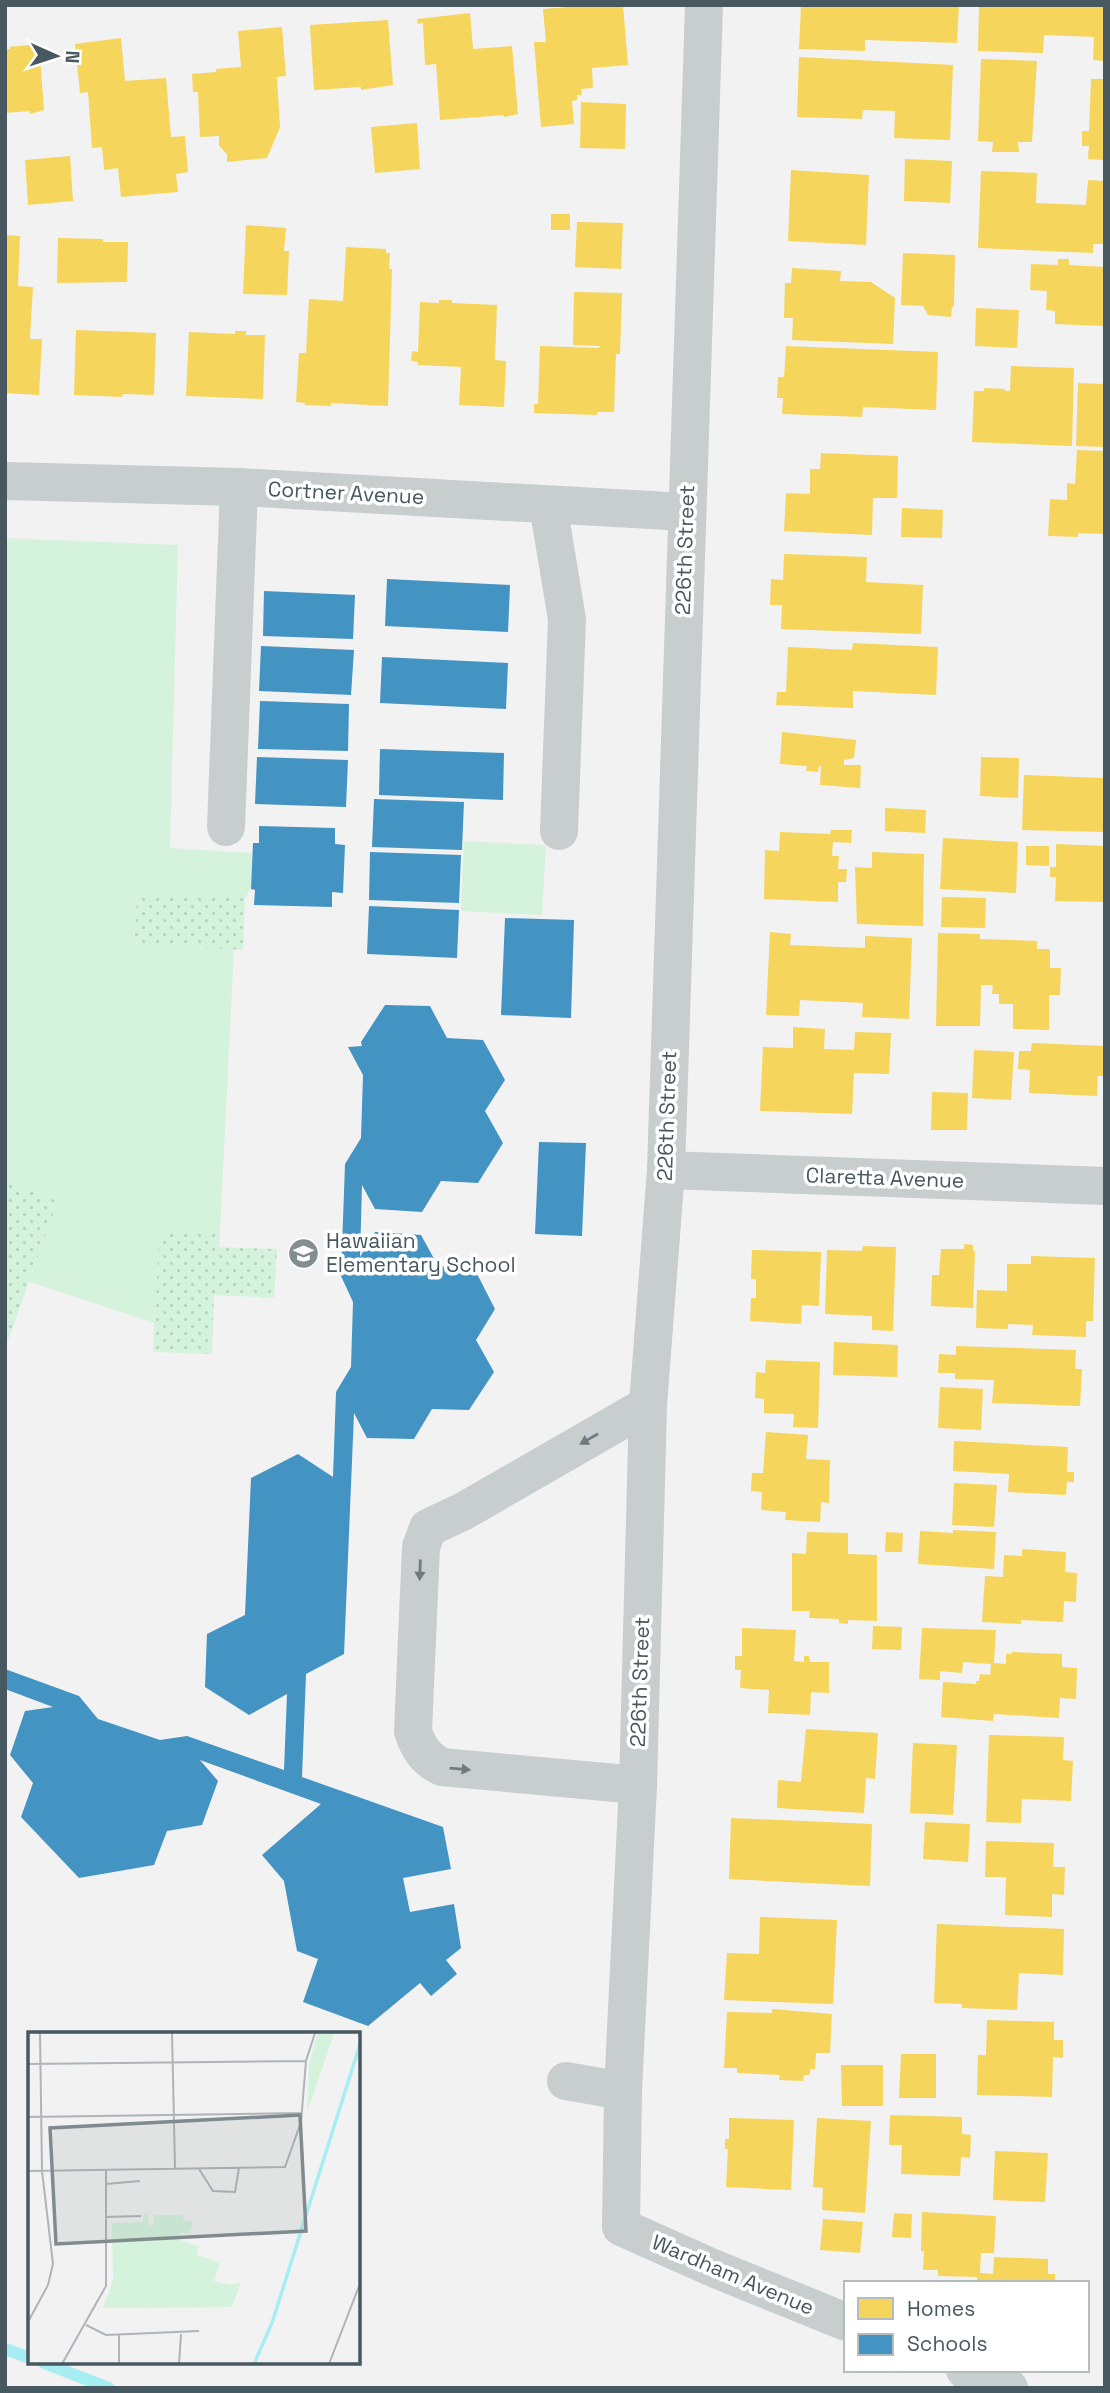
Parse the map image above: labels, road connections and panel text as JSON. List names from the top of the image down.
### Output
{
  "streets": {
    "street": [
      "Cortner Avenue",
      "226th Street",
      "Claretta Avenue",
      "Wardham Avenue"
    ]
  },
  "crossings": [
    ["Cortner Avenue", "226th Street"],
    ["226th Street", "Claretta Avenue"],
    ["226th Street", "Wardham Avenue"]
  ],
  "places": {
    "school or university": ["Hawaiian Elementary School"]
  },
  "legend": ["Homes", "Schools"],
  "north": "right"
}
